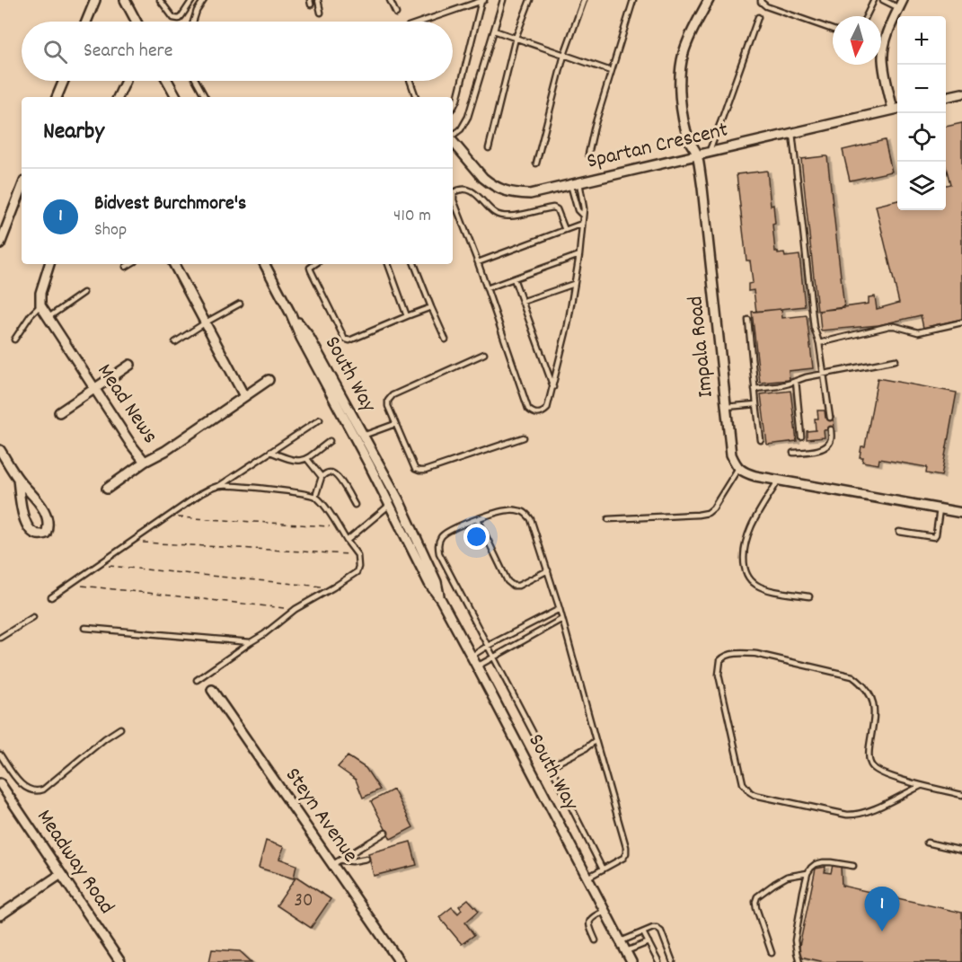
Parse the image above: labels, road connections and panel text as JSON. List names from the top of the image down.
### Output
{
  "streets": {
    "street": [
      "Spartan Crescent",
      "Impala Road",
      "South Way",
      "Mead News",
      "Steyn Avenue",
      "Meadway Road"
    ]
  },
  "crossings": [
    ["Spartan Crescent", "Impala Road"]
  ],
  "house_numbers": ["30"],
  "north": "bottom",
  "page": {
    "map_buttons": ["+", "−"],
    "search": "Search here",
    "heading": "Nearby",
    "list": [
      {
        "mark": "1",
        "name": "Bidvest Burchmore's",
        "note": "Shop",
        "value": "410 m"
      }
    ],
    "pins": "1"
  }
}
